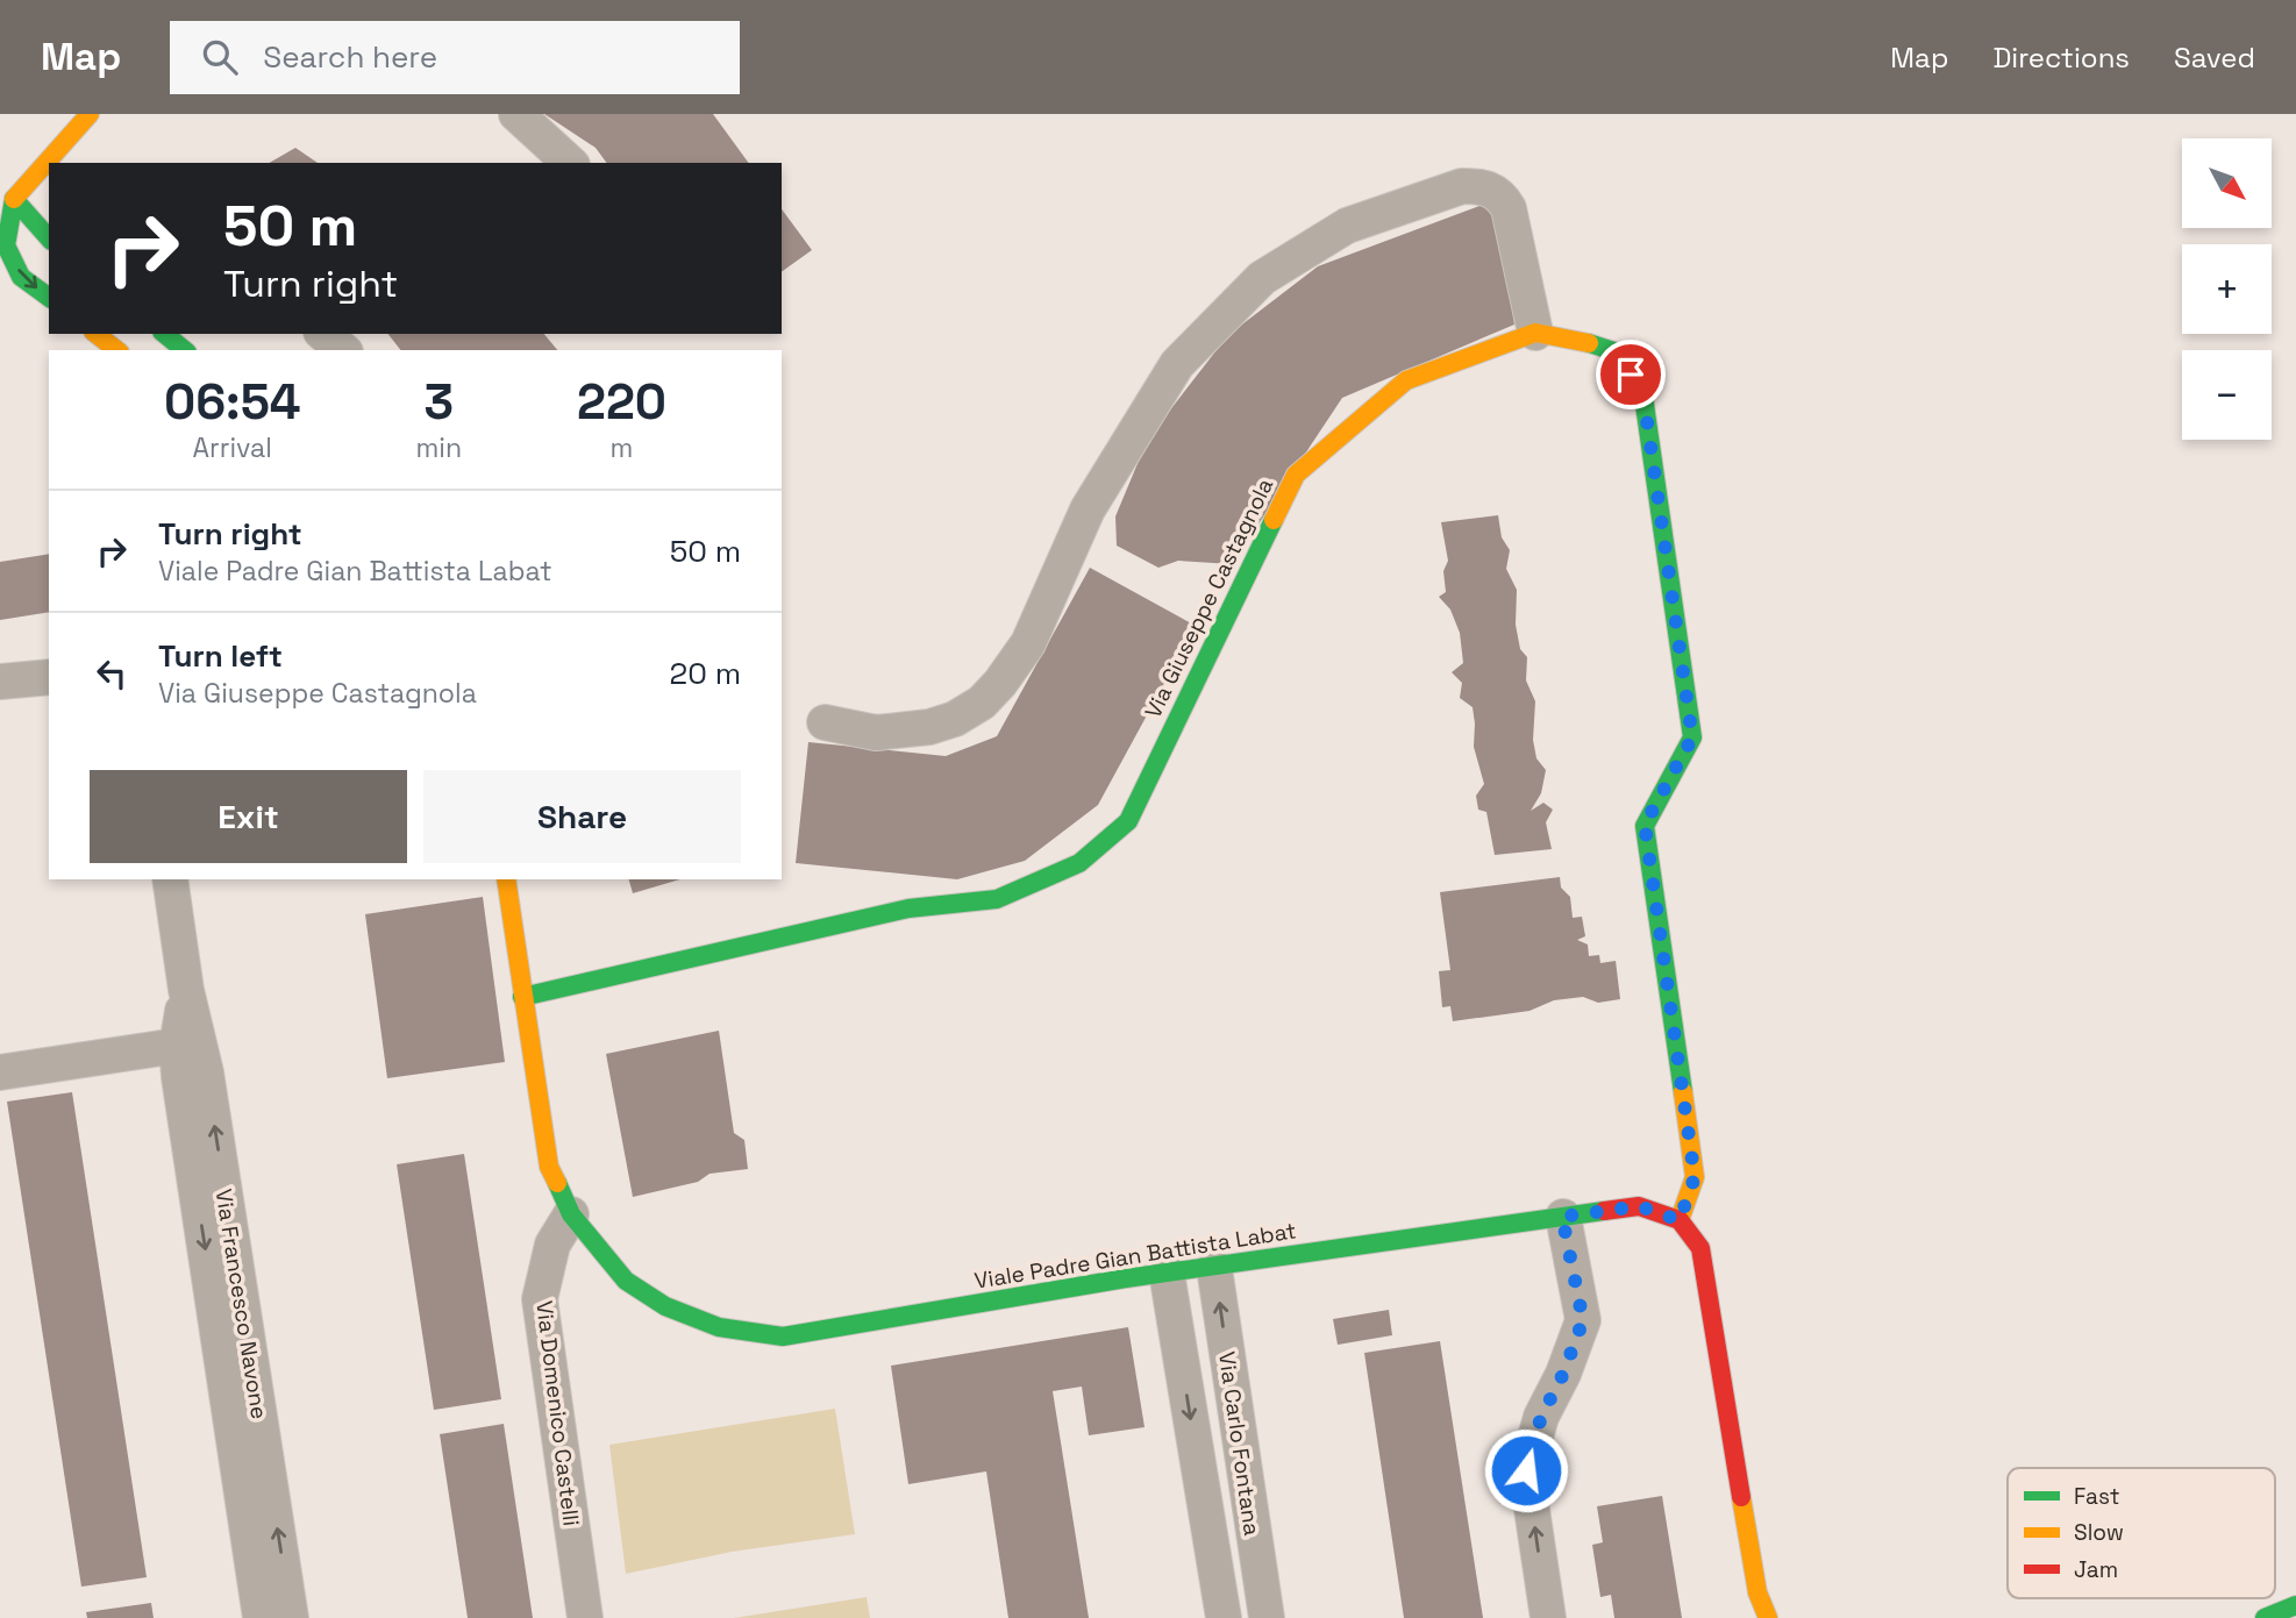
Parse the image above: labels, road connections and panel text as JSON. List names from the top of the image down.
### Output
{
  "streets": {
    "street": [
      "Via Giuseppe Castagnola",
      "Viale Padre Gian Battista Labat",
      "Via Francesco Navone",
      "Via Domenico Castelli",
      "Via Carlo Fontana"
    ]
  },
  "crossings": [
    ["Via Giuseppe Castagnola", "Viale Padre Gian Battista Labat"],
    ["Viale Padre Gian Battista Labat", "Via Domenico Castelli"],
    ["Viale Padre Gian Battista Labat", "Via Carlo Fontana"]
  ],
  "legend": ["Fast", "Slow", "Jam"],
  "north": "bottom right",
  "page": {
    "header": "Map",
    "search": "Search here",
    "nav": ["Map", "Directions", "Saved"],
    "map_buttons": ["+", "−"],
    "turn": ["50 m", "Turn right"],
    "eta": [
      "06:54",
      "Arrival",
      "3",
      "min",
      "220",
      "m"
    ],
    "list": [
      {
        "name": "Turn right",
        "note": "Viale Padre Gian Battista Labat",
        "value": "50 m"
      },
      {
        "name": "Turn left",
        "note": "Via Giuseppe Castagnola",
        "value": "20 m"
      }
    ],
    "buttons": ["Exit", "Share"]
  }
}
